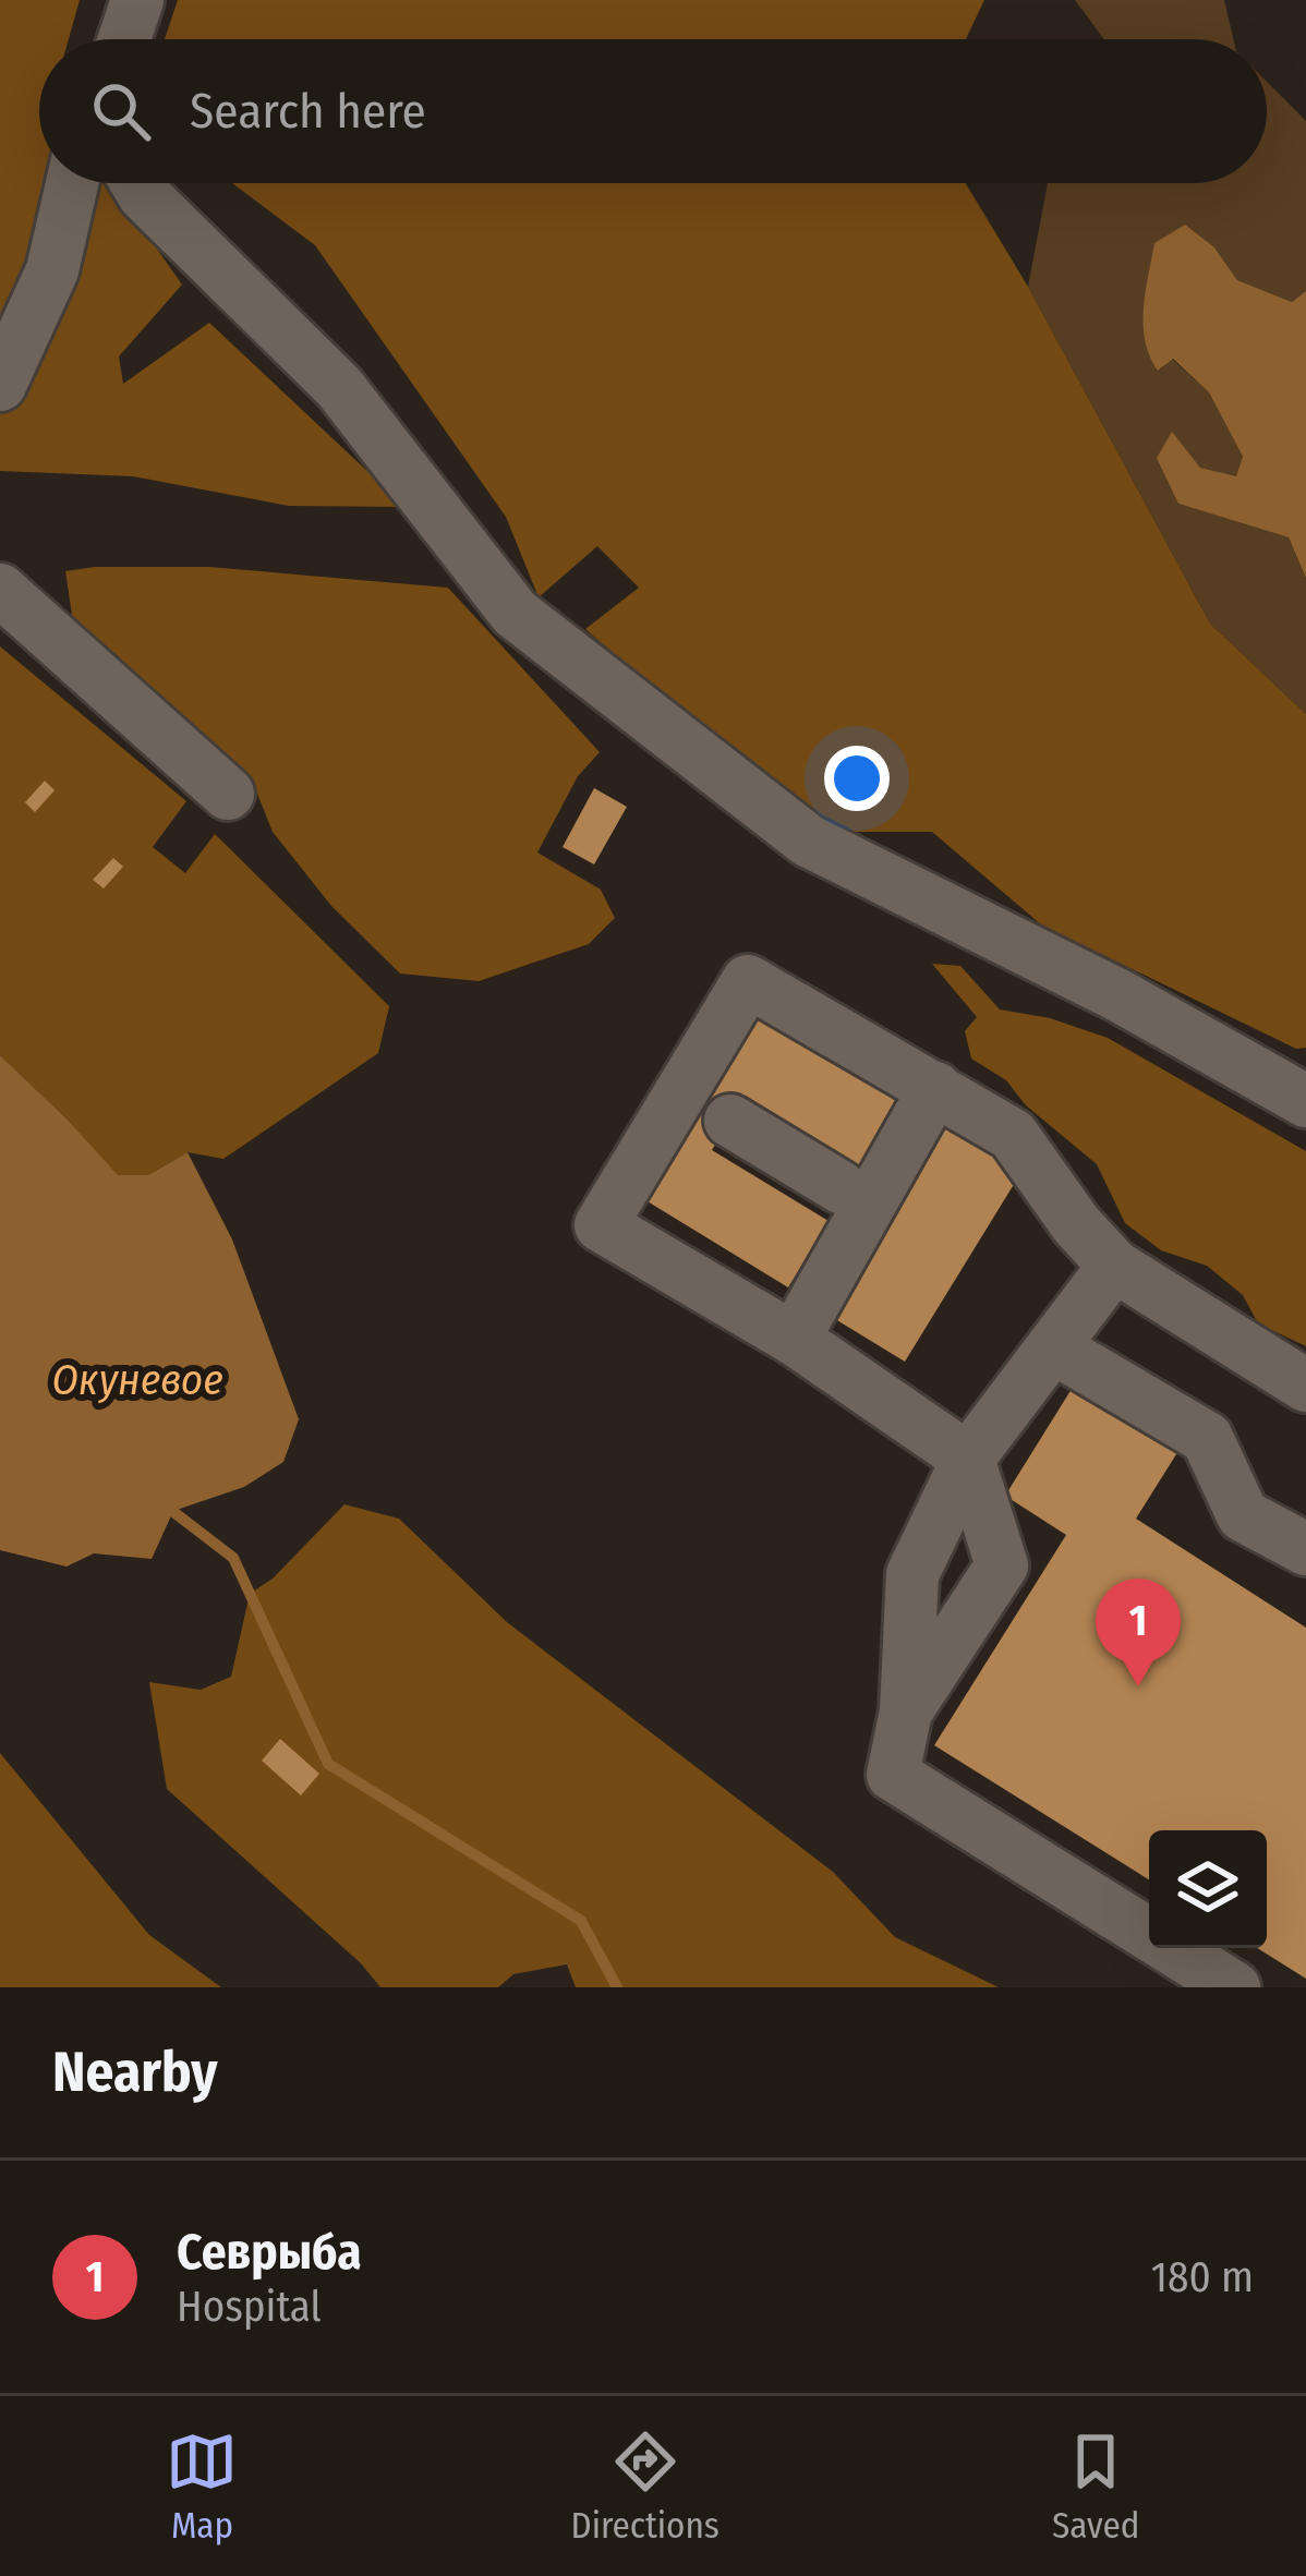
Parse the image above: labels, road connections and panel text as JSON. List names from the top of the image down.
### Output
{
  "water": ["Окуневое"],
  "page": {
    "search": "Search here",
    "pins": "1",
    "heading": "Nearby",
    "list": [
      {
        "mark": "1",
        "name": "Севрыба",
        "note": "Hospital",
        "value": "180 m"
      }
    ],
    "nav": ["Map", "Directions", "Saved"]
  }
}
